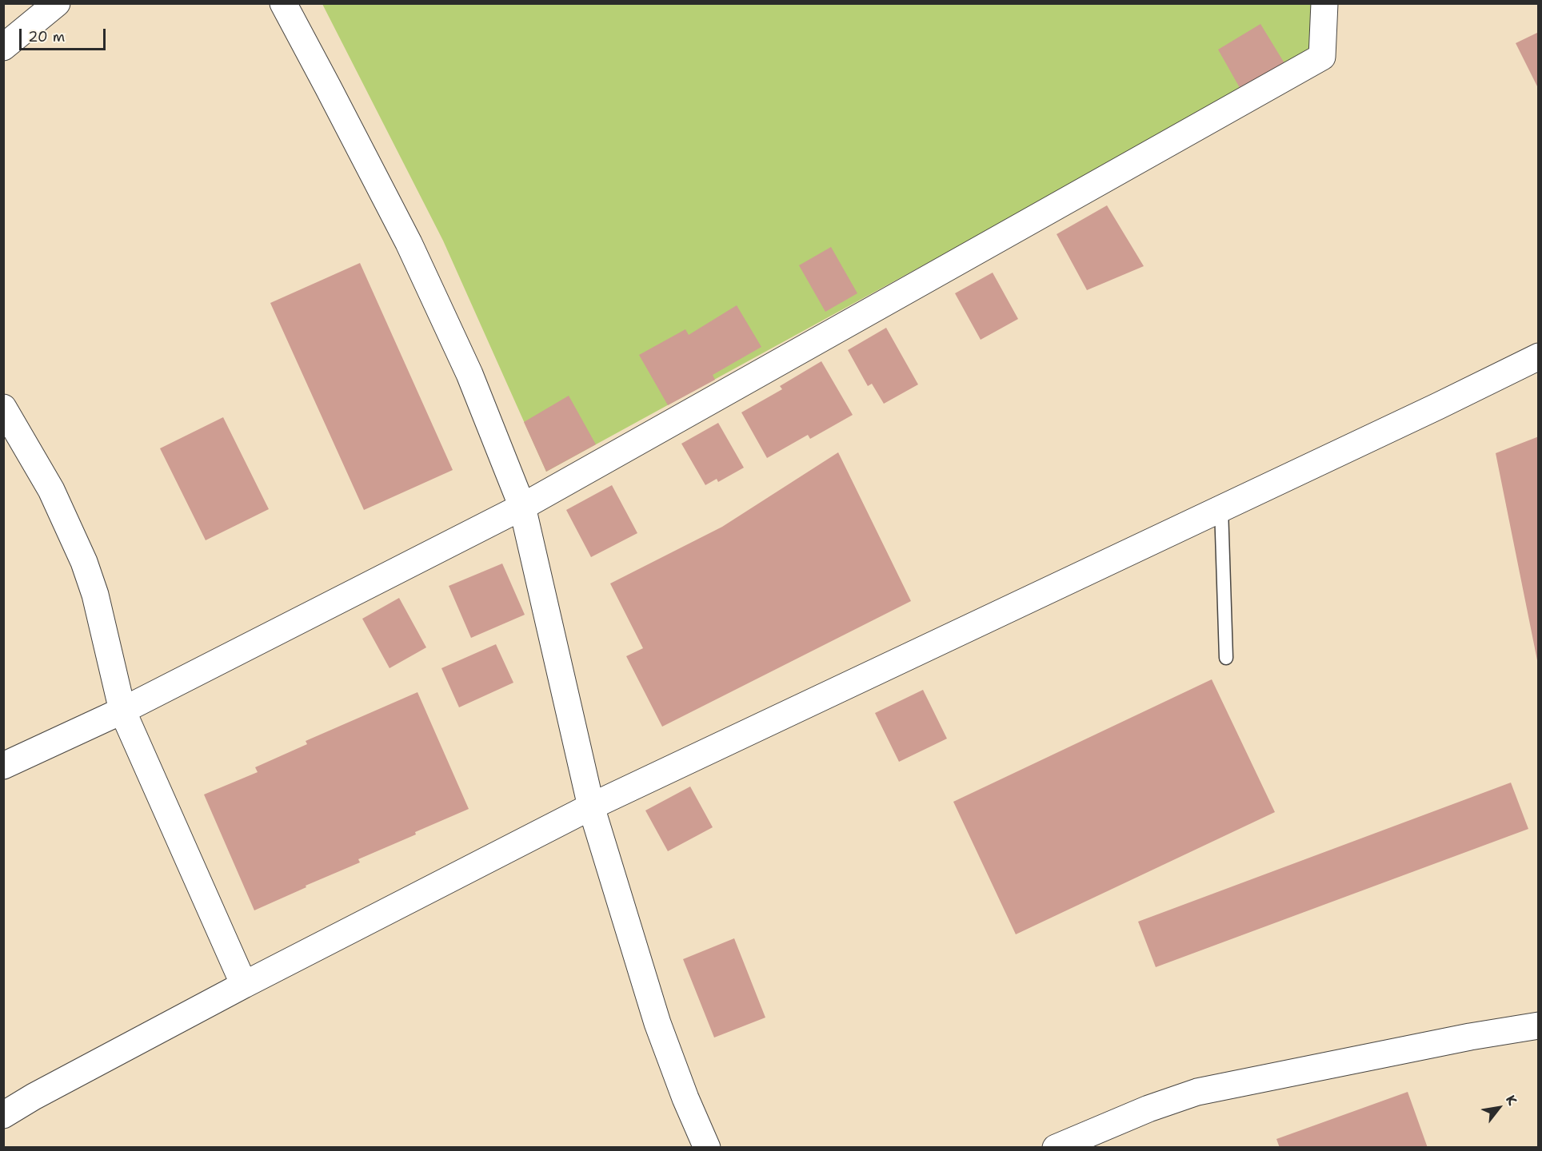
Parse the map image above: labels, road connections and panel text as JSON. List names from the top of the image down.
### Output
{
  "scale_bar": "20 m",
  "north": "top right"
}
